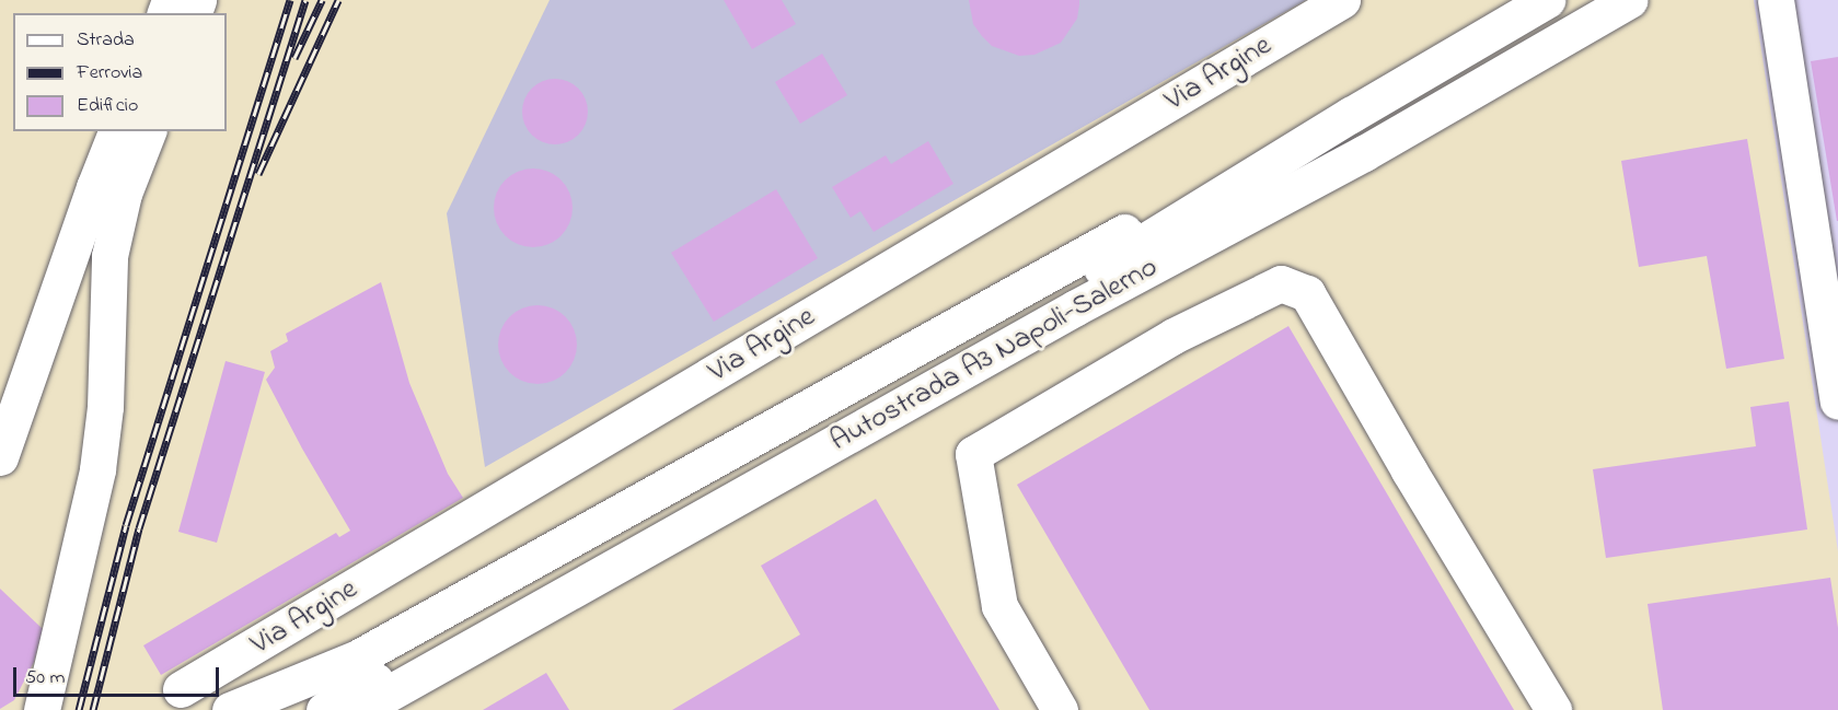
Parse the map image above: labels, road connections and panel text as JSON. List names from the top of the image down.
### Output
{
  "streets": {
    "main road": ["Via Argine", "Autostrada A3 Napoli-Salerno"]
  },
  "legend": ["Strada", "Ferrovia", "Edificio"],
  "scale_bar": "50 m"
}
